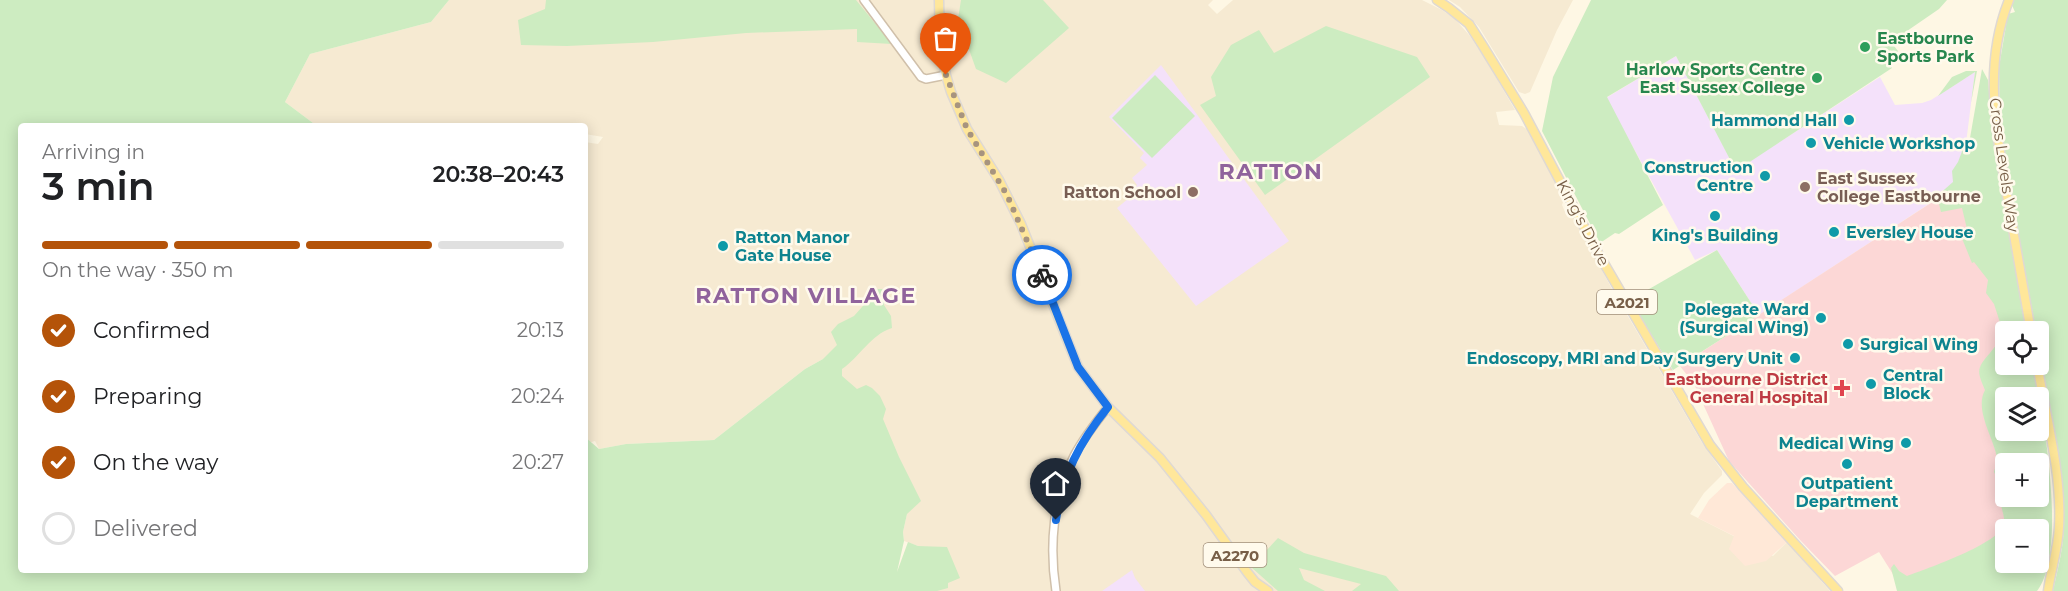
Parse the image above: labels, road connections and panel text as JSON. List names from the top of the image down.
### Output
{
  "streets": {
    "main road": [
      "Cross Levels Way",
      "King's Drive",
      "A2021",
      "A2270"
    ]
  },
  "districts": ["RATTON", "RATTON VILLAGE"],
  "places": {
    "other": [
      "Eastbourne Sports Park",
      "Harlow Sports Centre East Sussex College",
      "Hammond Hall",
      "Vehicle Workshop",
      "Construction Centre",
      "East Sussex College Eastbourne",
      "Ratton School",
      "King's Building",
      "Eversley House",
      "Ratton Manor Gate House",
      "Polegate Ward (Surgical Wing)",
      "Surgical Wing",
      "Endoscopy, MRI and Day Surgery Unit",
      "Central Block",
      "Medical Wing",
      "Outpatient Department"
    ],
    "health": ["Eastbourne District General Hospital"]
  },
  "page": {
    "heading": ["3 min", "Arriving in", "20:38–20:43"],
    "bar": "On the way · 350 m",
    "list": [
      ["Confirmed", "20:13"],
      ["Preparing", "20:24"],
      ["On the way", "20:27"],
      "Delivered"
    ],
    "map_buttons": ["+", "−"]
  }
}
